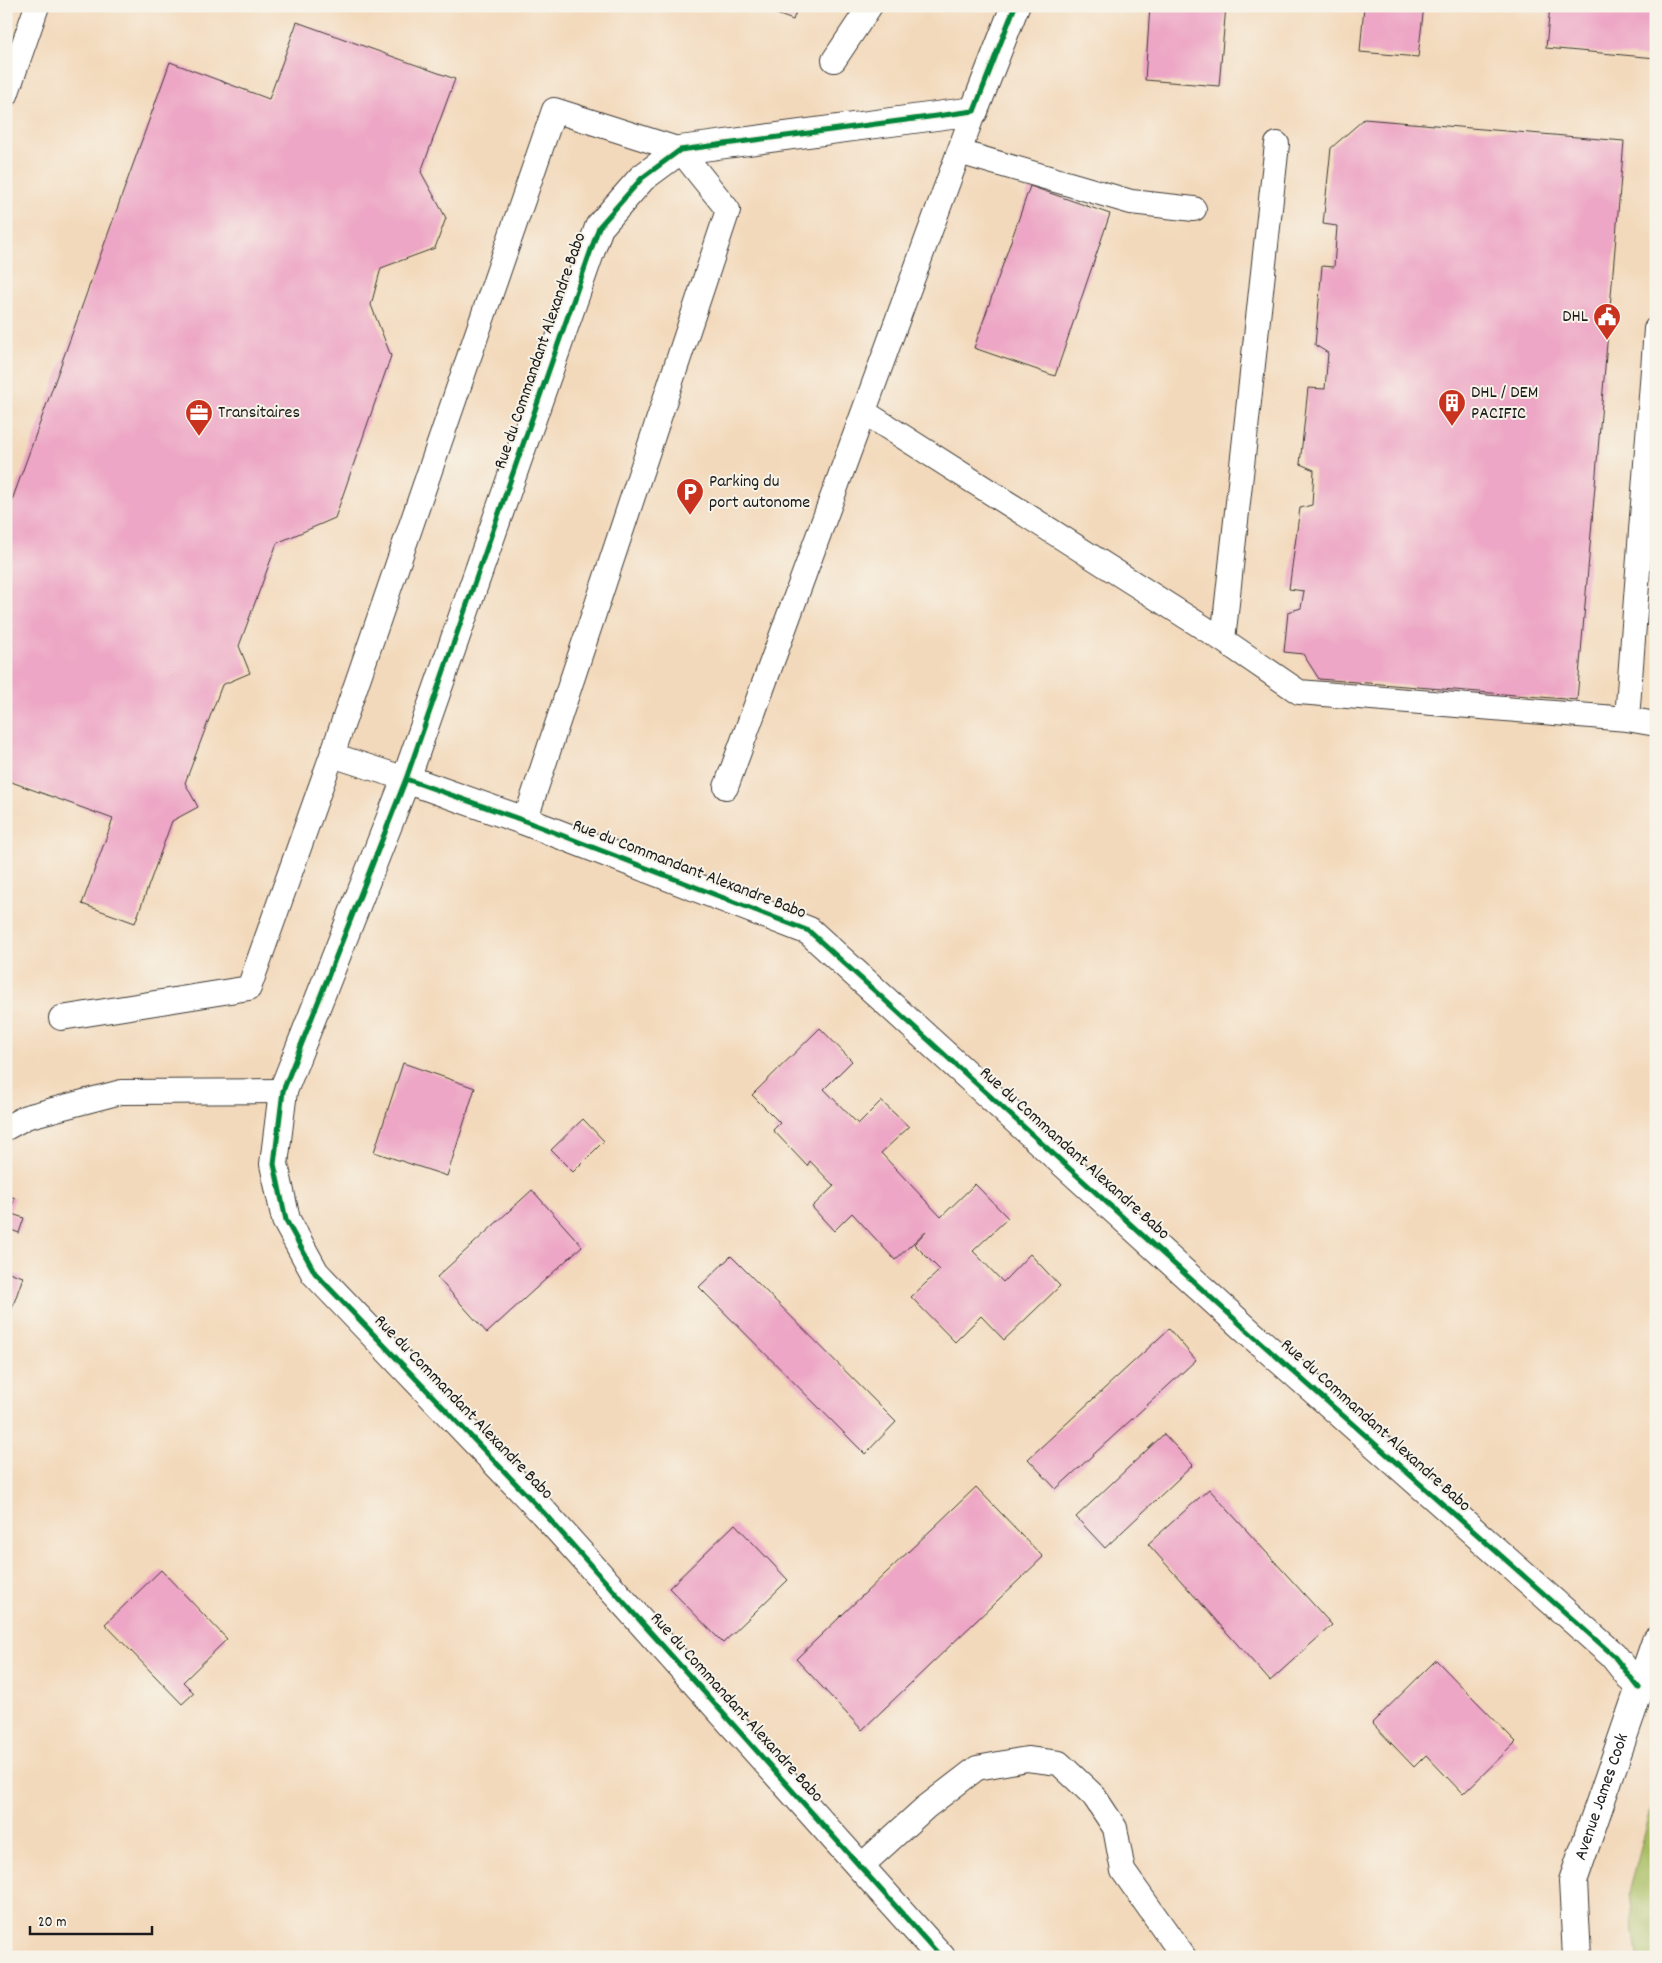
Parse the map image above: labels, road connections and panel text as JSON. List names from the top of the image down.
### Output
{
  "streets": {
    "street": ["Rue du Commandant Alexandre Babo", "Avenue James Cook"]
  },
  "crossings": [
    ["Rue du Commandant Alexandre Babo", "Avenue James Cook"]
  ],
  "places": {
    "public building": ["DHL"],
    "building": ["DHL / DEM PACIFIC"],
    "office": ["Transitaires"],
    "parking": ["Parking du port autonome"]
  },
  "scale_bar": "20 m"
}
